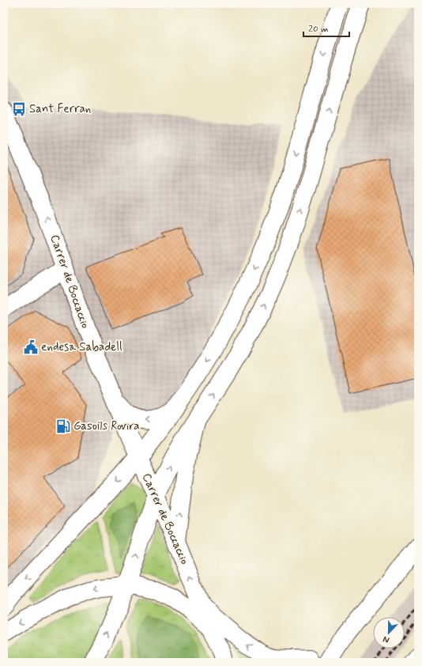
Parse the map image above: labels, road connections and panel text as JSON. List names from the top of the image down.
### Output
{
  "streets": {
    "main road": ["Carrer de Boccaccio"]
  },
  "one_way": ["Carrer de Boccaccio"],
  "places": {
    "bus stop": ["Sant Ferran"],
    "public building": ["endesa Sabadell"],
    "fuel station": ["Gasoils Rovira"]
  },
  "scale_bar": "20 m",
  "north": "bottom"
}
